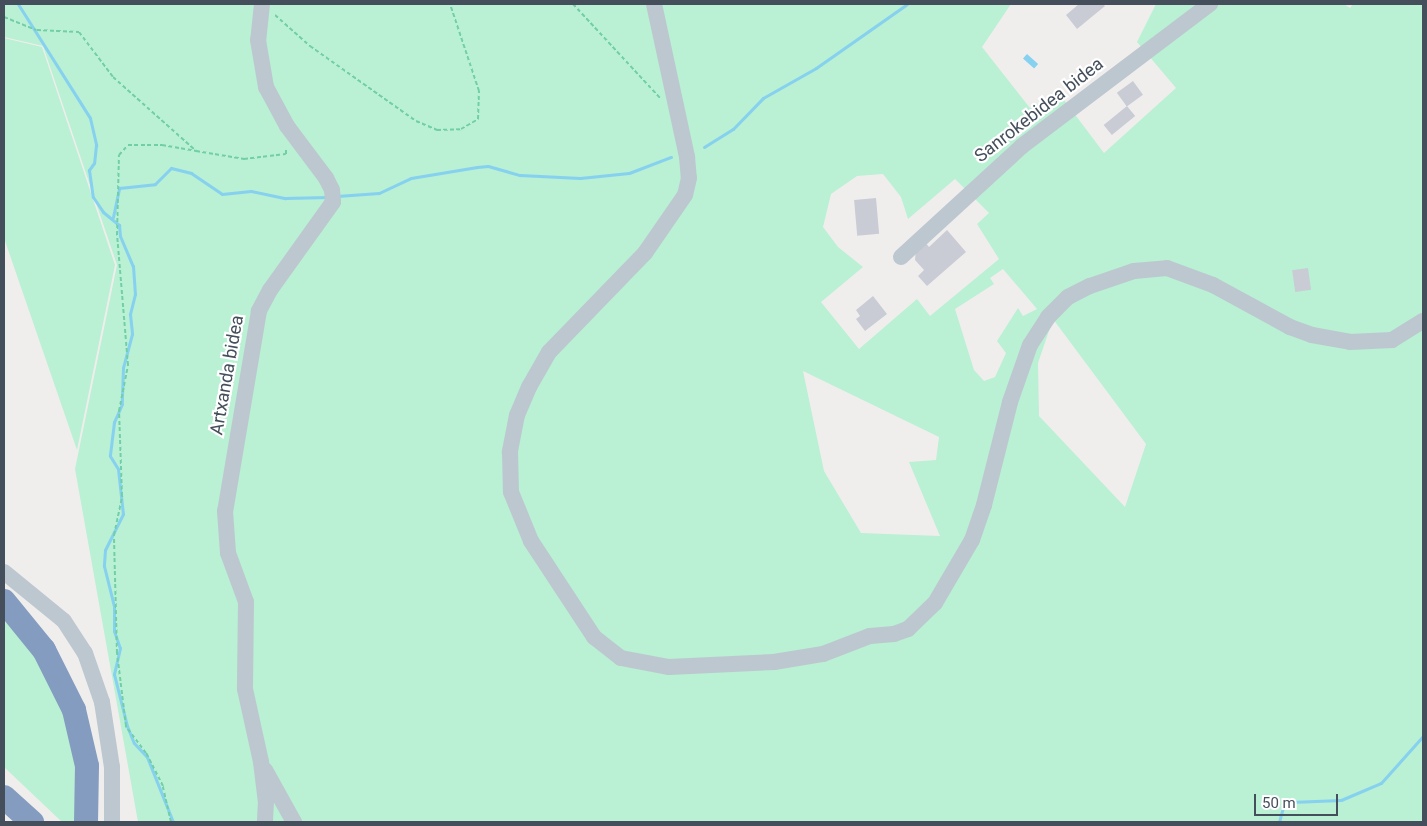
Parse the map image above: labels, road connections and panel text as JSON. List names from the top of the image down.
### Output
{
  "streets": {
    "street": ["Sanrokebidea bidea", "Artxanda bidea"]
  },
  "scale_bar": "50 m"
}
